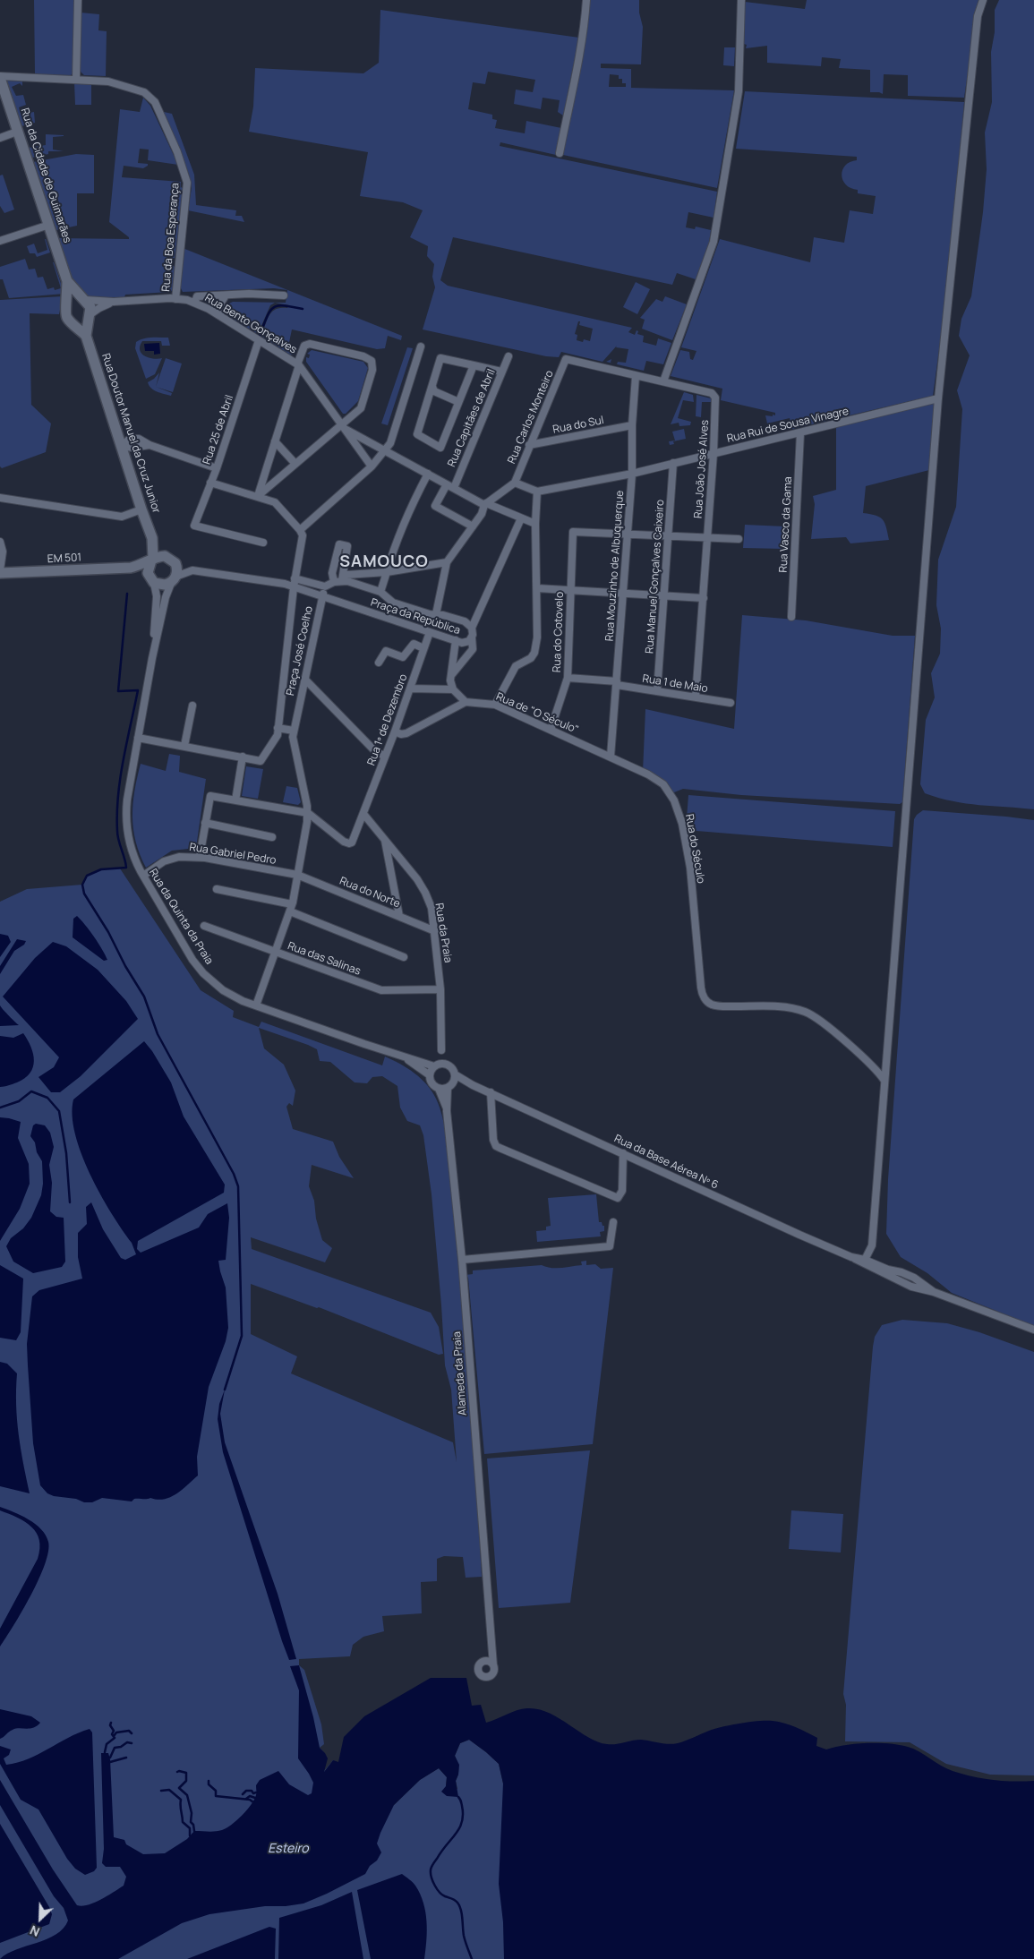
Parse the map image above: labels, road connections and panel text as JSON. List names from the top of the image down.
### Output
{
  "streets": {
    "main road": ["Rua da Cidade de Guimarães", "Rua Doutor Manuel da Cruz Junior", "EM 501"],
    "street": [
      "Rua da Boa Esperança",
      "Rua Bento Gonçalves",
      "Rua Carlos Monteiro",
      "Rua Capitães de Abril",
      "Rua do Sul",
      "Rua Rui de Sousa Vinagre",
      "Rua 25 de Abril",
      "Rua João José Alves",
      "Rua Vasco da Gama",
      "Rua Mouzinho de Albuquerque",
      "Rua Manuel Gonçalves Caixeiro",
      "Praça da República",
      "Rua do Cotovelo",
      "Praça José Coelho",
      "Rua 1 de Maio",
      "Rua de \"O Século\"",
      "Rua 1º de Dezembro",
      "Rua do Século",
      "Rua Gabriel Pedro",
      "Rua do Norte",
      "Rua da Quinta da Praia",
      "Rua da Praia",
      "Rua das Salinas",
      "Rua da Base Aérea Nº 6",
      "Alameda da Praia"
    ]
  },
  "crossings": [
    ["Rua da Cidade de Guimarães", "Rua da Boa Esperança"],
    ["Rua da Boa Esperança", "Rua Bento Gonçalves"],
    ["Rua Bento Gonçalves", "Rua Capitães de Abril"],
    ["Rua Bento Gonçalves", "Rua 25 de Abril"],
    ["Rua Carlos Monteiro", "Rua do Sul"],
    ["Rua Carlos Monteiro", "Rua João José Alves"],
    ["Rua do Sul", "Rua Mouzinho de Albuquerque"],
    ["Rua Rui de Sousa Vinagre", "Rua João José Alves"],
    ["Rua Rui de Sousa Vinagre", "Rua Vasco da Gama"],
    ["Rua Rui de Sousa Vinagre", "Rua Mouzinho de Albuquerque"],
    ["Rua Rui de Sousa Vinagre", "Rua Manuel Gonçalves Caixeiro"],
    ["Rua João José Alves", "Rua Mouzinho de Albuquerque"],
    ["Rua João José Alves", "Rua 1 de Maio"],
    ["EM 501", "Rua da Quinta da Praia"],
    ["Rua Mouzinho de Albuquerque", "Rua do Cotovelo"],
    ["Rua Mouzinho de Albuquerque", "Rua 1 de Maio"],
    ["Rua Mouzinho de Albuquerque", "Rua de \"O Século\""],
    ["Rua Mouzinho de Albuquerque", "Rua do Século"],
    ["Rua Manuel Gonçalves Caixeiro", "Rua 1 de Maio"],
    ["Praça da República", "Praça José Coelho"],
    ["Praça da República", "Rua 1º de Dezembro"],
    ["Rua do Cotovelo", "Rua 1 de Maio"],
    ["Rua do Cotovelo", "Rua de \"O Século\""],
    ["Praça José Coelho", "Rua 1º de Dezembro"],
    ["Rua de \"O Século\"", "Rua do Século"],
    ["Rua 1º de Dezembro", "Rua da Praia"],
    ["Rua Gabriel Pedro", "Rua do Norte"],
    ["Rua Gabriel Pedro", "Rua da Quinta da Praia"],
    ["Rua do Norte", "Rua da Praia"],
    ["Rua da Praia", "Rua das Salinas"]
  ],
  "districts": ["SAMOUCO"],
  "water": ["Esteiro"],
  "north": "bottom left"
}
